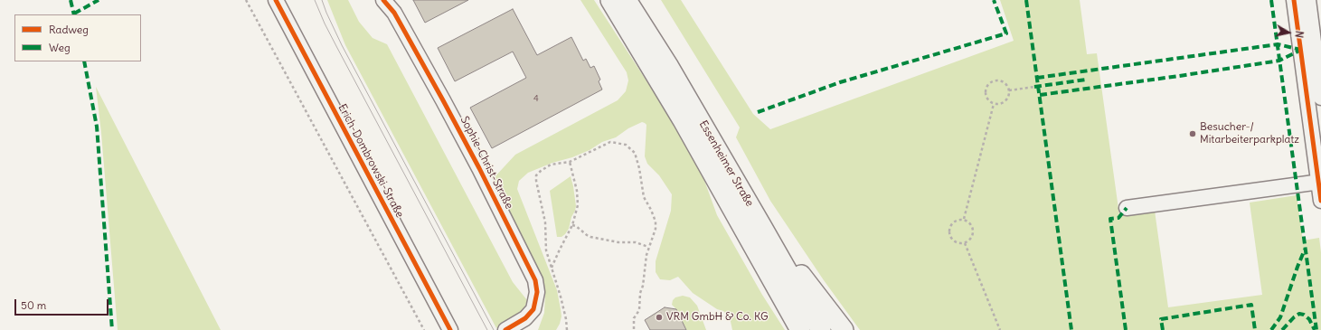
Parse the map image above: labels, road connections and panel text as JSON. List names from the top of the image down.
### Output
{
  "streets": {
    "main road": ["Essenheimer Straße"],
    "street": ["Erich-Dombrowski-Straße", "Sophie-Christ-Straße"]
  },
  "places": ["Besucher-/ Mitarbeiterparkplatz", "VRM GmbH & Co. KG"],
  "house_numbers": ["4"],
  "legend": ["Radweg", "Weg"],
  "scale_bar": "50 m",
  "north": "right"
}
